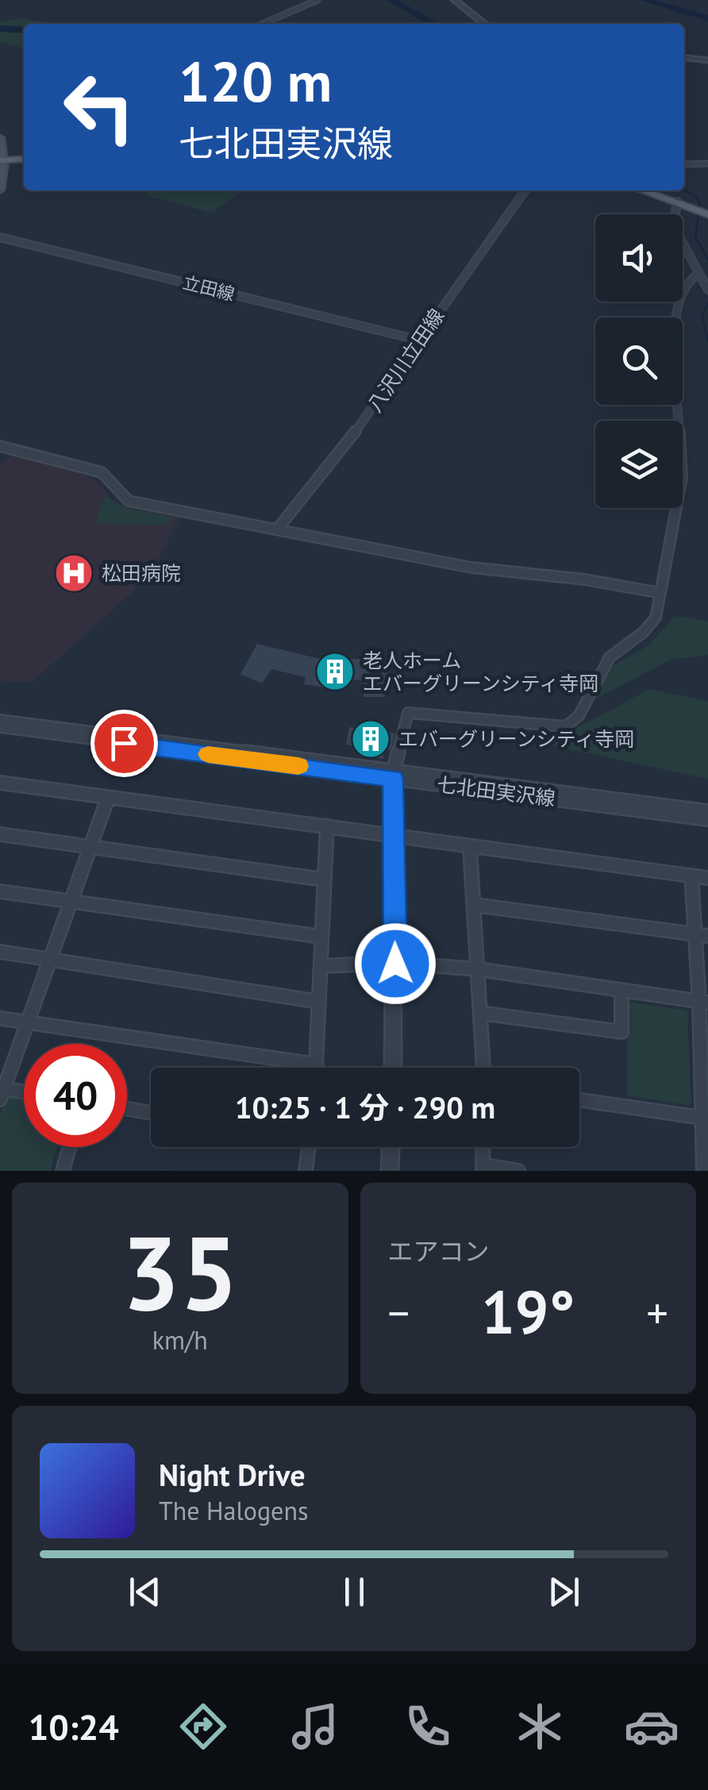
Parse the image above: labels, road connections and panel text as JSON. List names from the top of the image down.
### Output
{
  "streets": {
    "street": ["立田線", "八沢川立田線", "七北田実沢線"]
  },
  "crossings": [
    ["立田線", "八沢川立田線"]
  ],
  "places": {
    "hospital": ["松田病院"],
    "building": ["老人ホーム エバーグリーンシティ寺岡", "エバーグリーンシティ寺岡"]
  },
  "page": {
    "turn": ["120 m", "七北田実沢線"],
    "limit": "40",
    "trip": "10:25 · 1 分 · 290 m",
    "tile": [
      ["35", "km/h"],
      "エアコン"
    ],
    "heat": ["−", "19°", "+"],
    "song": ["Night Drive", "The Halogens"],
    "tabs": "10:24"
  }
}
